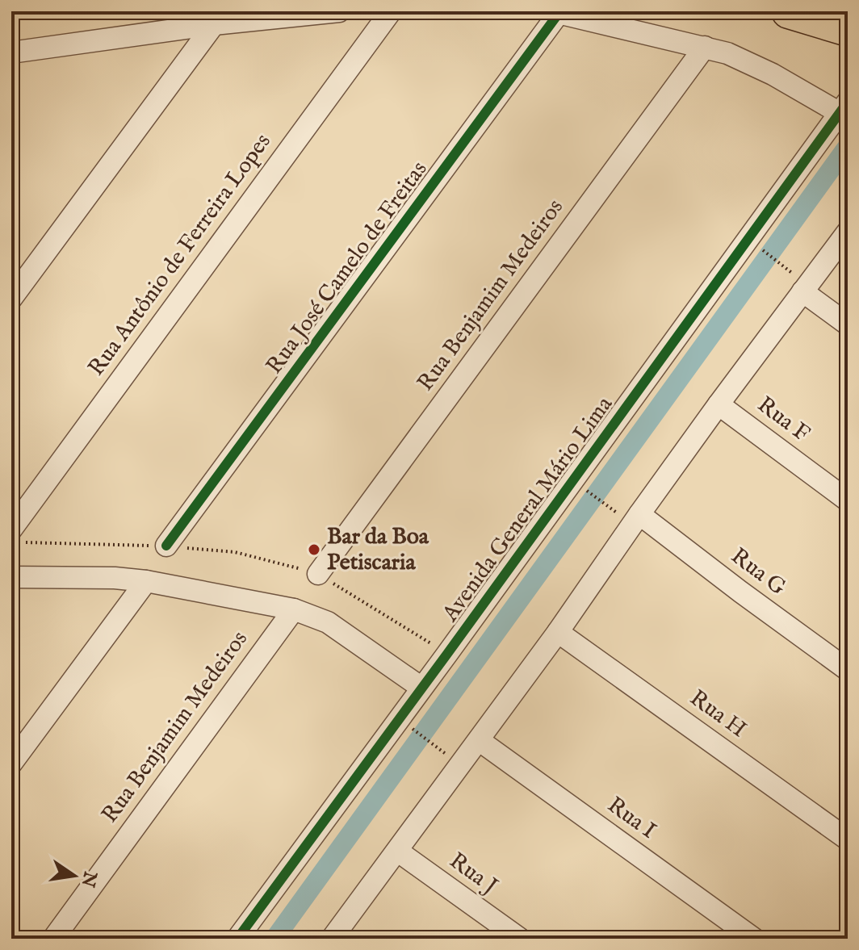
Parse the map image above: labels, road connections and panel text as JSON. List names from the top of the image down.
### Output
{
  "streets": {
    "street": [
      "Rua Antônio de Ferreira Lopes",
      "Rua José Camelo de Freitas",
      "Rua Benjamim Medeiros",
      "Rua F",
      "Avenida General Mário Lima",
      "Rua G",
      "Rua H",
      "Rua I",
      "Rua J"
    ]
  },
  "places": ["Bar da Boa Petiscaria"],
  "north": "right"
}
